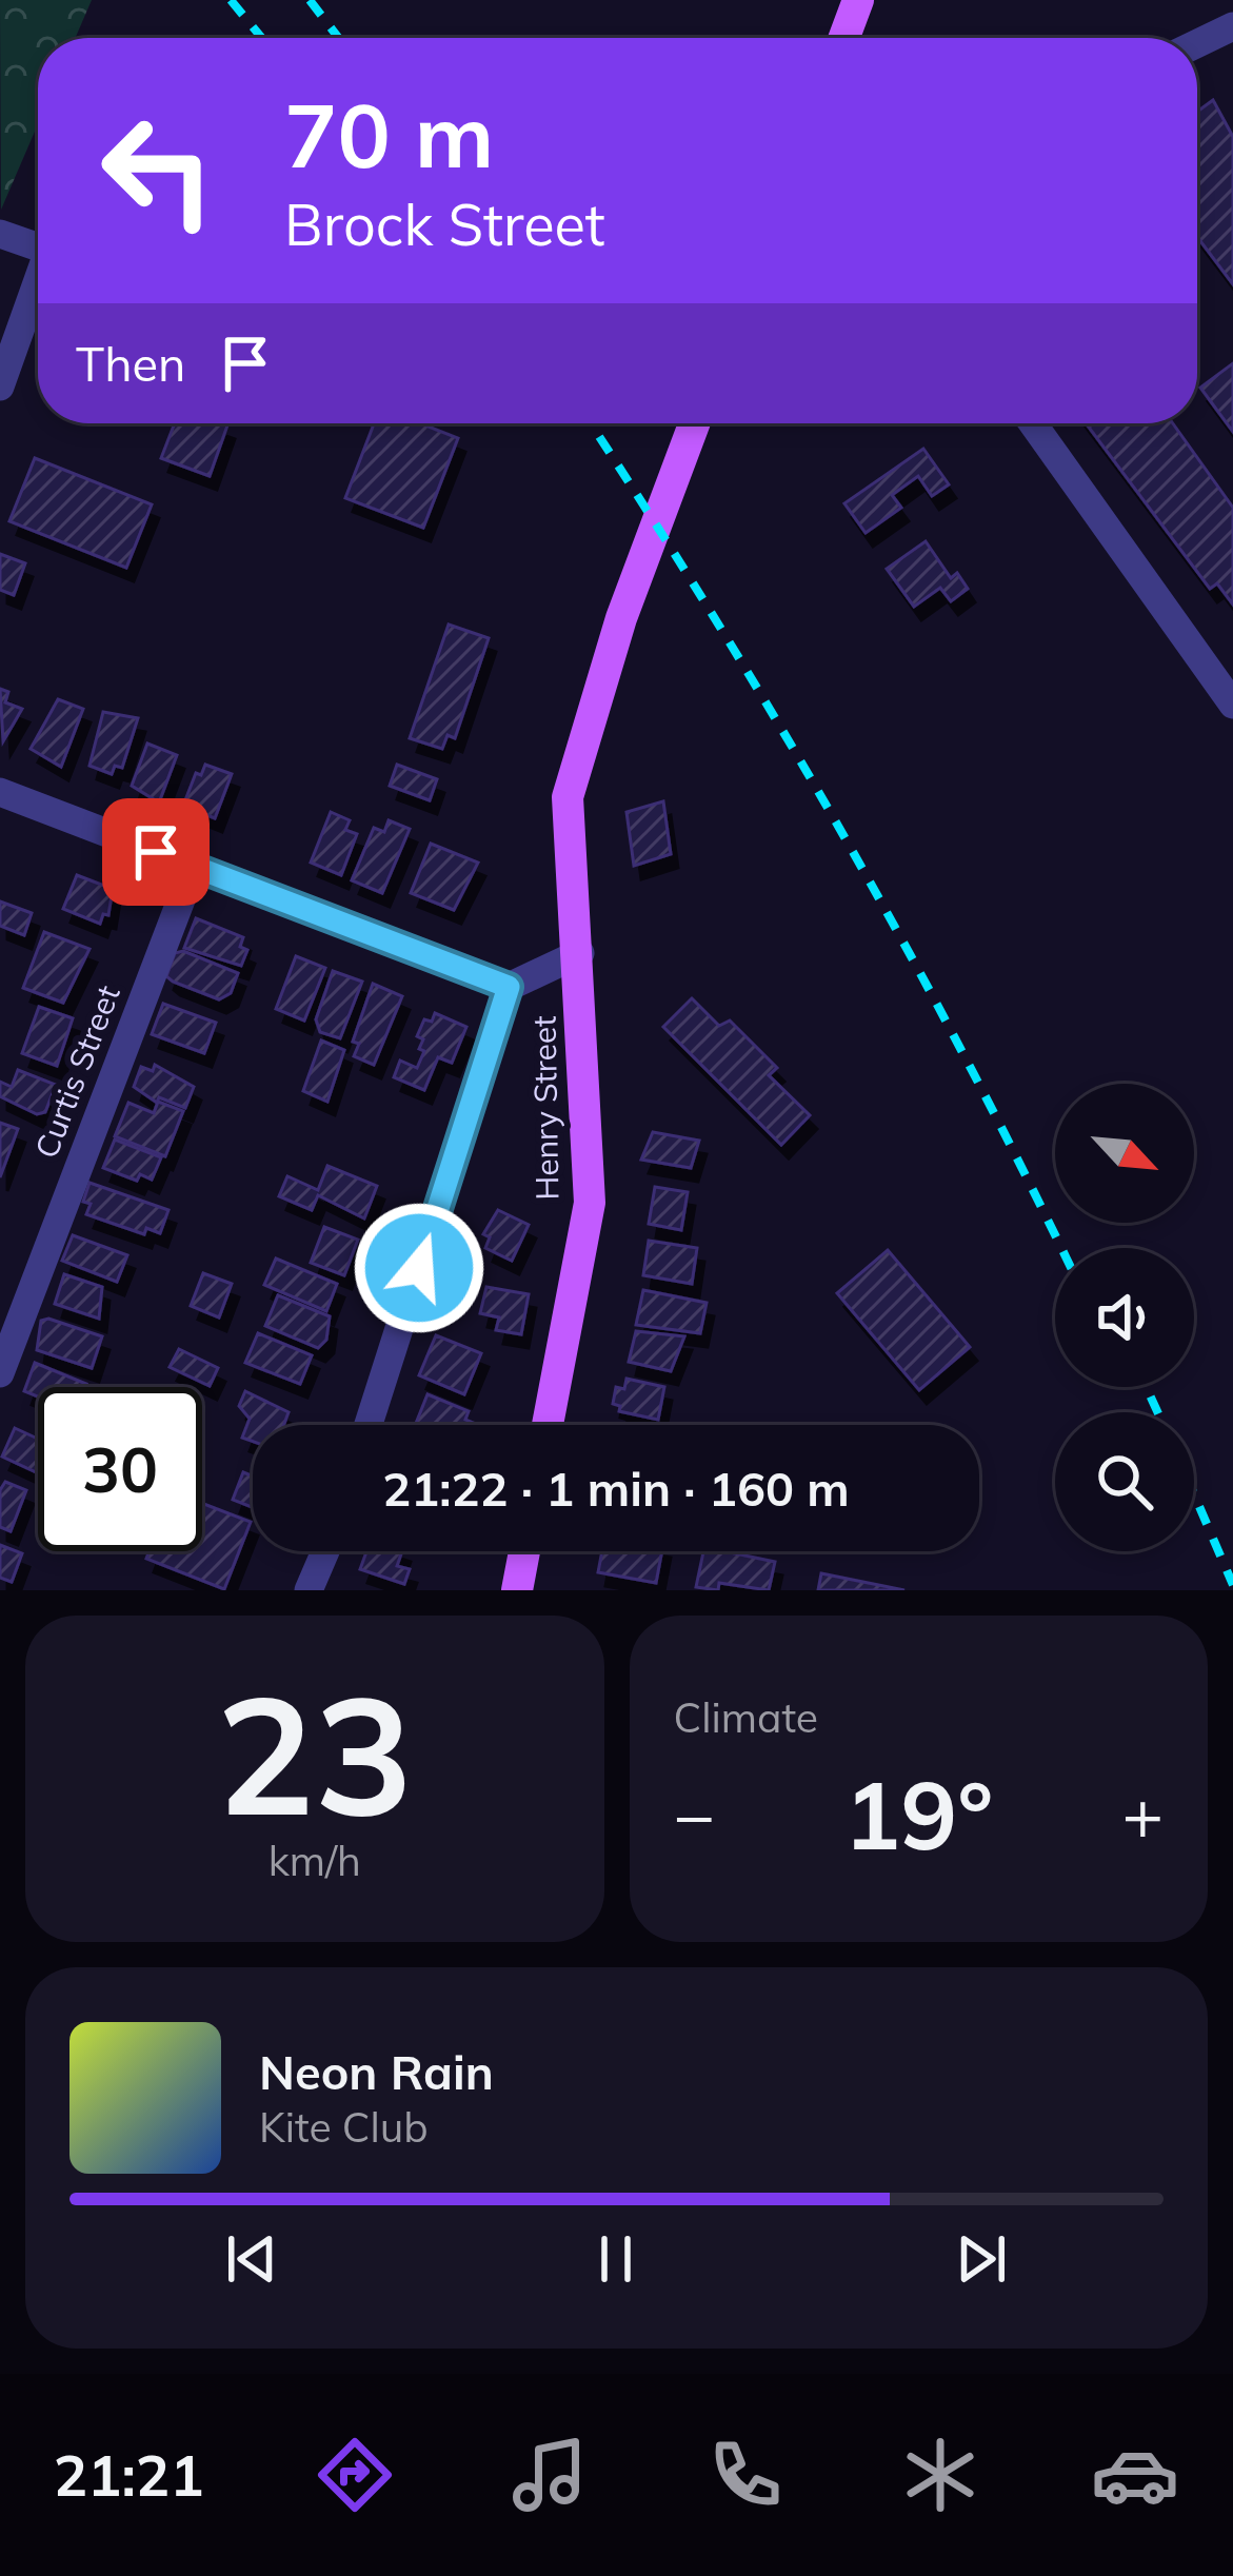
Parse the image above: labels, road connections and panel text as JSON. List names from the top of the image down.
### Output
{
  "streets": {
    "main road": ["Henry Street"],
    "street": ["Curtis Street"]
  },
  "north": "bottom right",
  "page": {
    "turn": ["70 m", "Brock Street"],
    "then": "Then",
    "limit": "30",
    "trip": "21:22 · 1 min · 160 m",
    "tile": [
      ["23", "km/h"],
      "Climate"
    ],
    "heat": ["−", "19°", "+"],
    "song": ["Neon Rain", "Kite Club"],
    "tabs": "21:21"
  }
}
